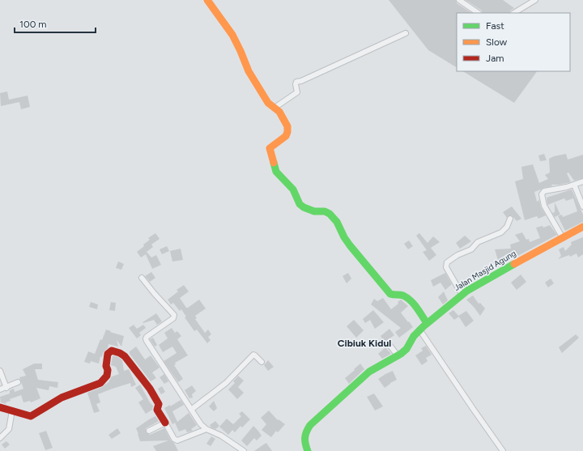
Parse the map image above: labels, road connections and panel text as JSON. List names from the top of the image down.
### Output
{
  "streets": {
    "street": ["Jalan Masjid Agung"]
  },
  "districts": ["Cibiuk Kidul"],
  "legend": ["Fast", "Slow", "Jam"],
  "scale_bar": "100 m"
}
